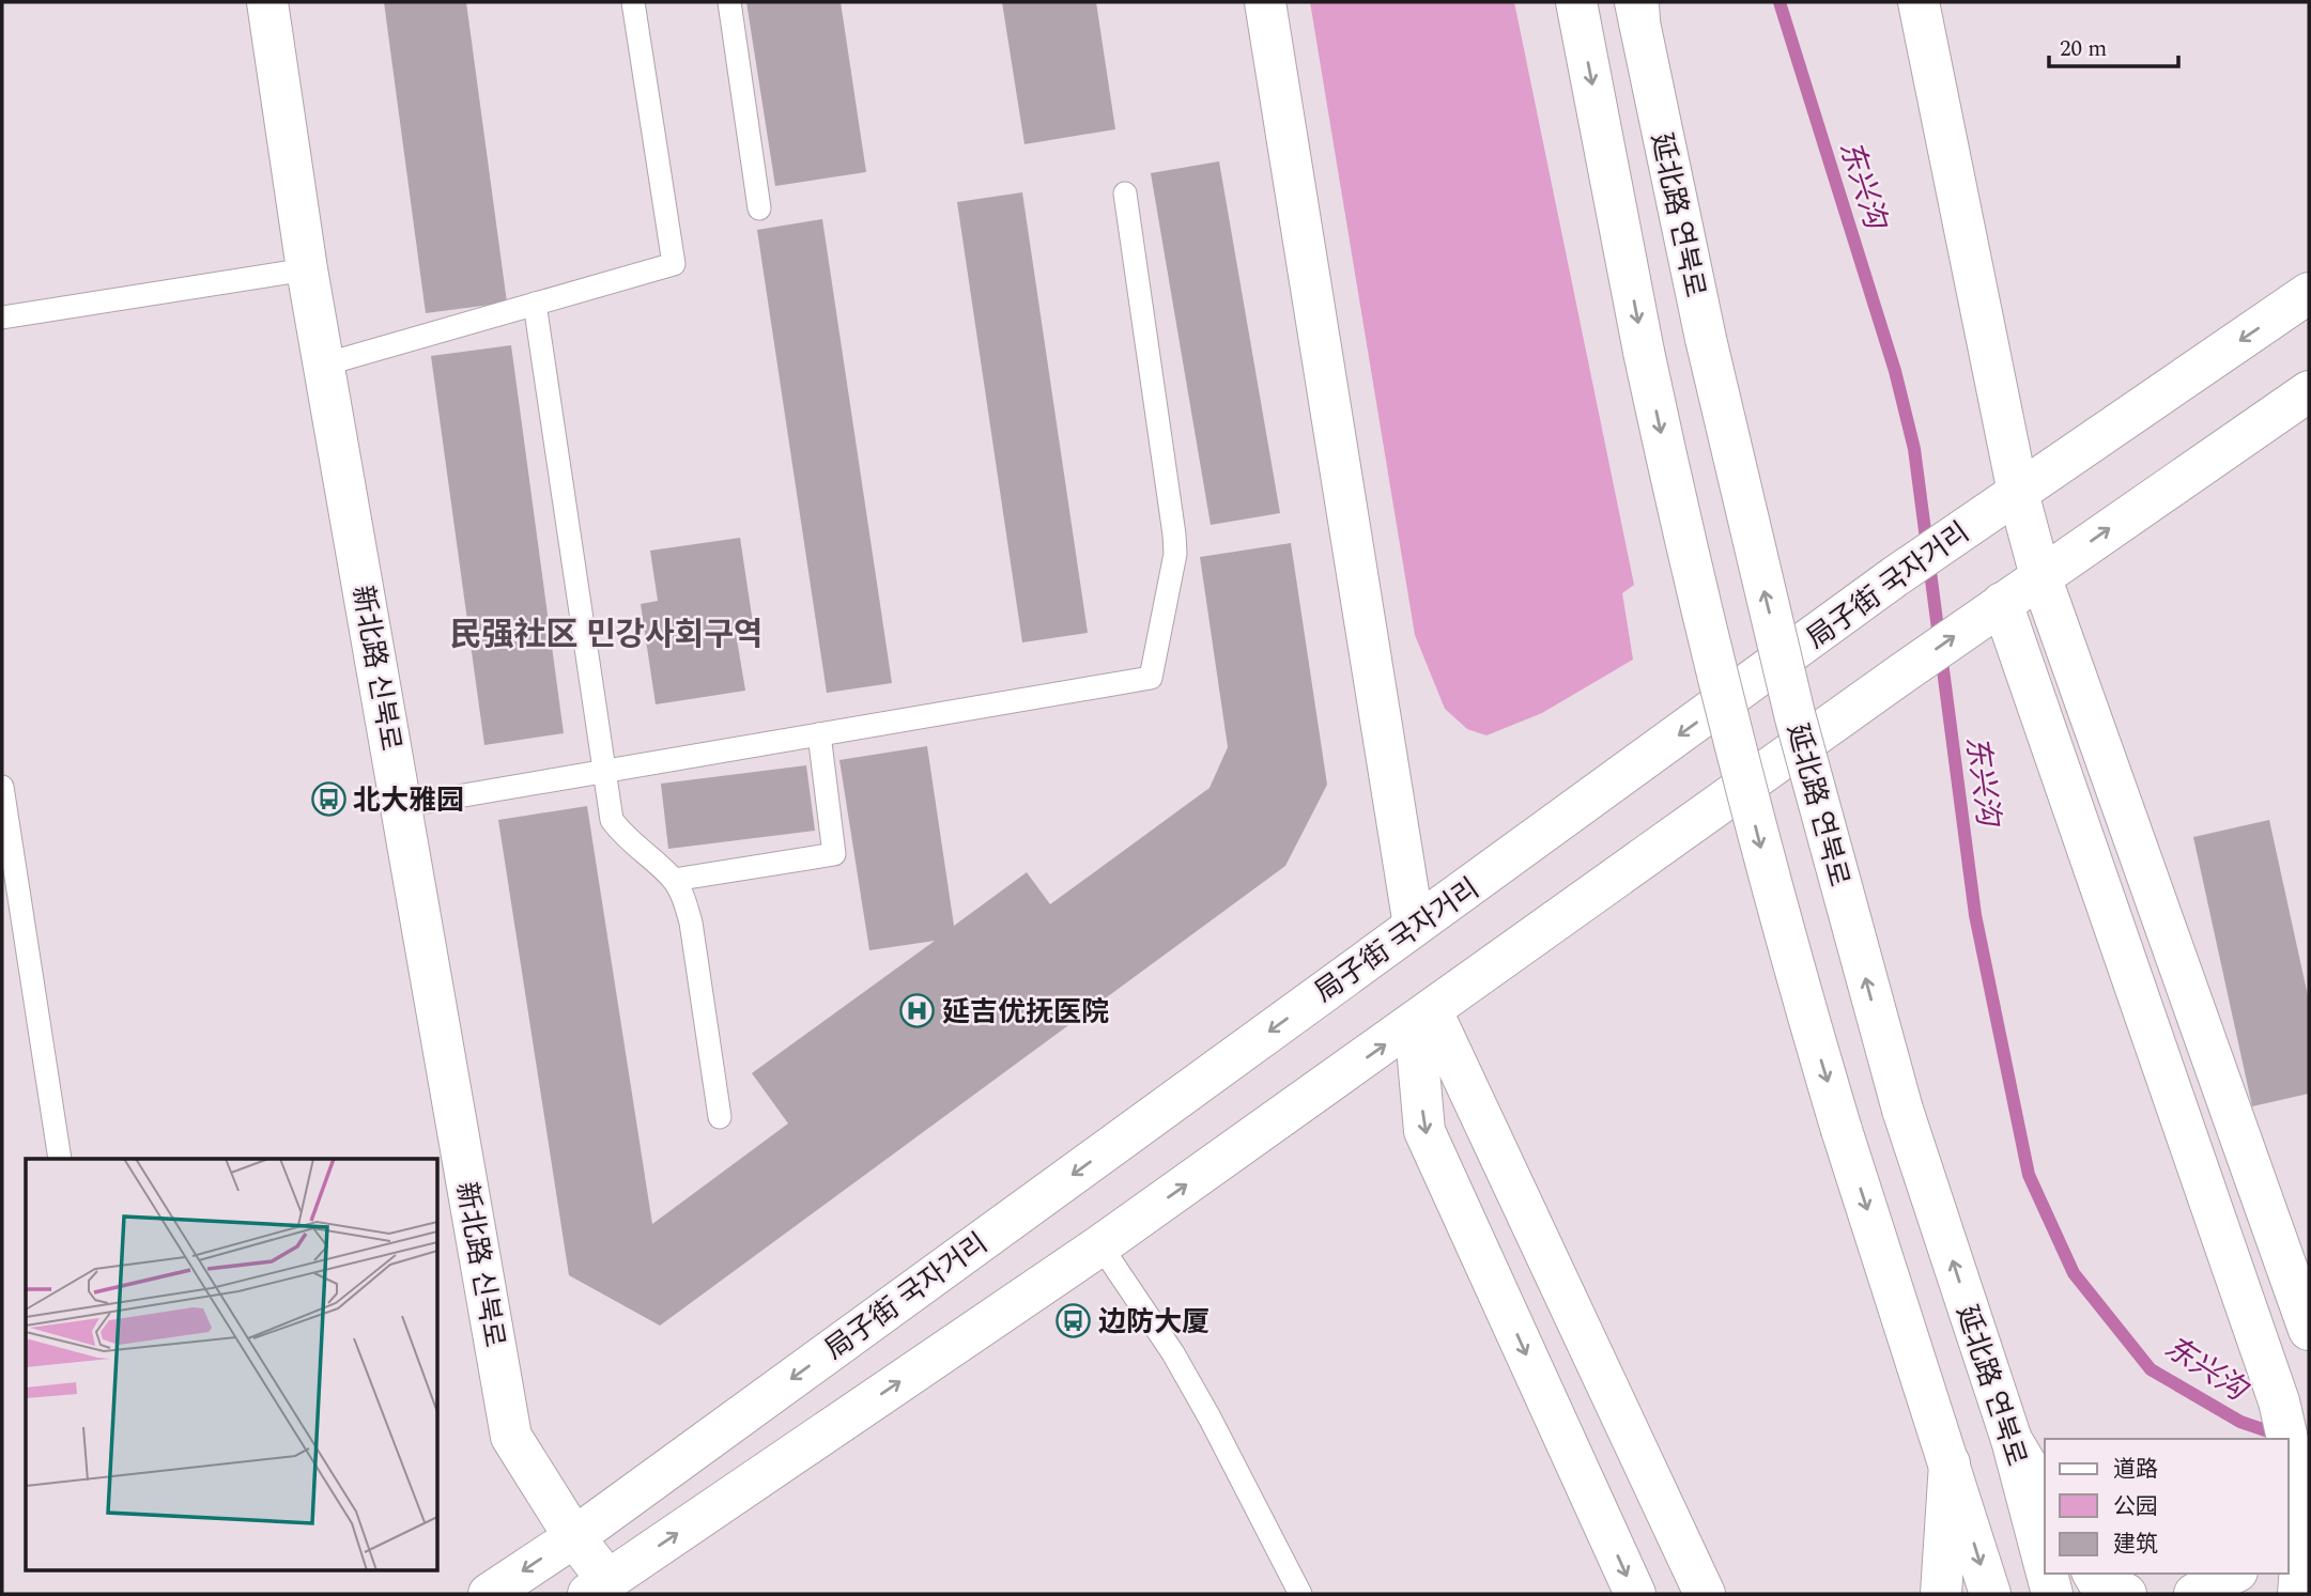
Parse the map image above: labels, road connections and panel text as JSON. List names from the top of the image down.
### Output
{
  "streets": {
    "main road": ["延北路 연북로", "局子街 국자거리", "新北路 신북로"]
  },
  "crossings": [
    ["局子街 국자거리", "新北路 신북로"]
  ],
  "districts": ["民强社区 민강사회구역"],
  "water": ["东兴沟"],
  "places": {
    "bus stop": ["北大雅园", "边防大厦"],
    "hospital": ["延吉优抚医院"]
  },
  "legend": ["道路", "公园", "建筑"],
  "scale_bar": "20 m"
}
